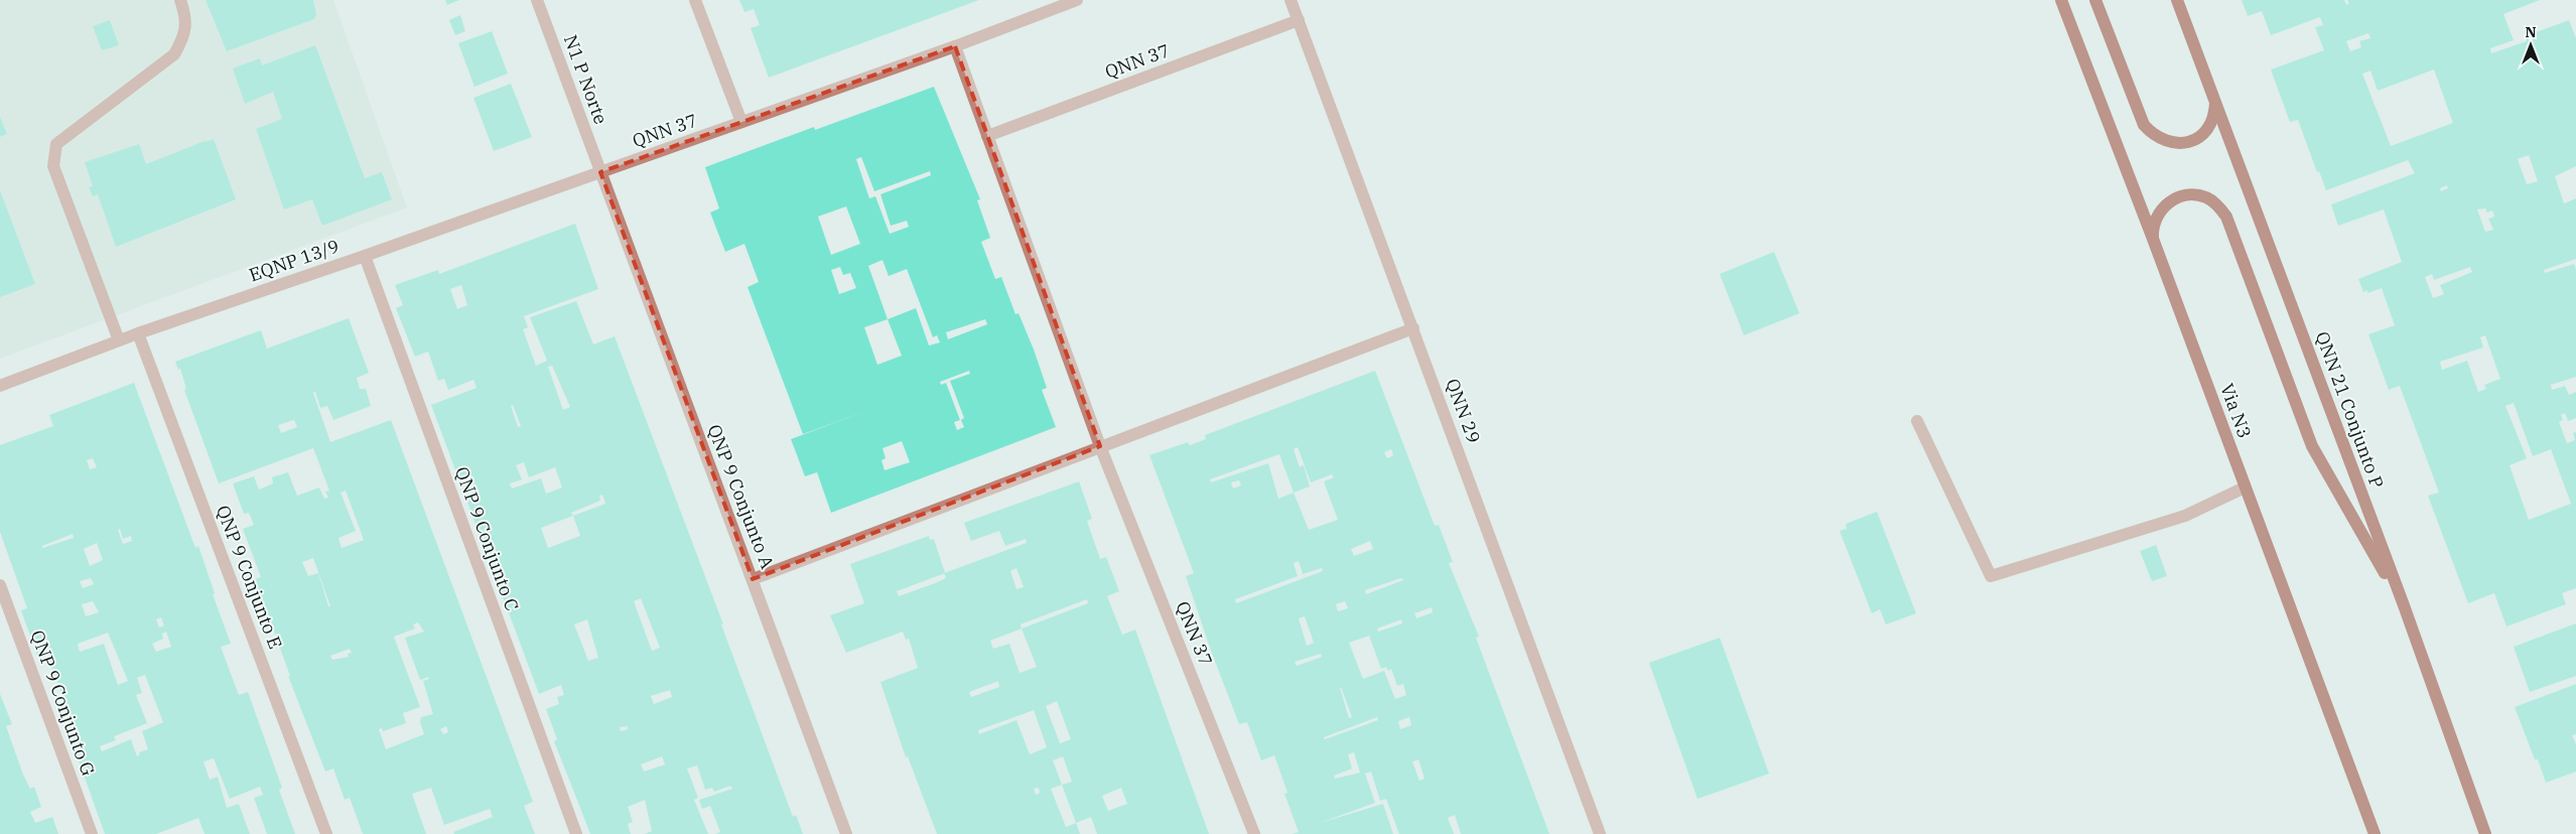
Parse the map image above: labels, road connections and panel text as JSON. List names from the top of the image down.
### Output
{
  "streets": {
    "main road": ["QNN 21 Conjunto P", "Via N3"],
    "street": [
      "QNN 37",
      "N1 P Norte",
      "EQNP 13/9",
      "QNN 29",
      "QNP 9 Conjunto A",
      "QNP 9 Conjunto C",
      "QNP 9 Conjunto E",
      "QNP 9 Conjunto G"
    ]
  },
  "crossings": [
    ["QNN 37", "N1 P Norte"],
    ["QNN 37", "EQNP 13/9"],
    ["QNN 37", "QNN 29"],
    ["QNN 37", "QNP 9 Conjunto A"],
    ["N1 P Norte", "EQNP 13/9"],
    ["N1 P Norte", "QNP 9 Conjunto A"],
    ["EQNP 13/9", "QNP 9 Conjunto A"],
    ["EQNP 13/9", "QNP 9 Conjunto C"],
    ["EQNP 13/9", "QNP 9 Conjunto E"]
  ],
  "north": "top"
}
